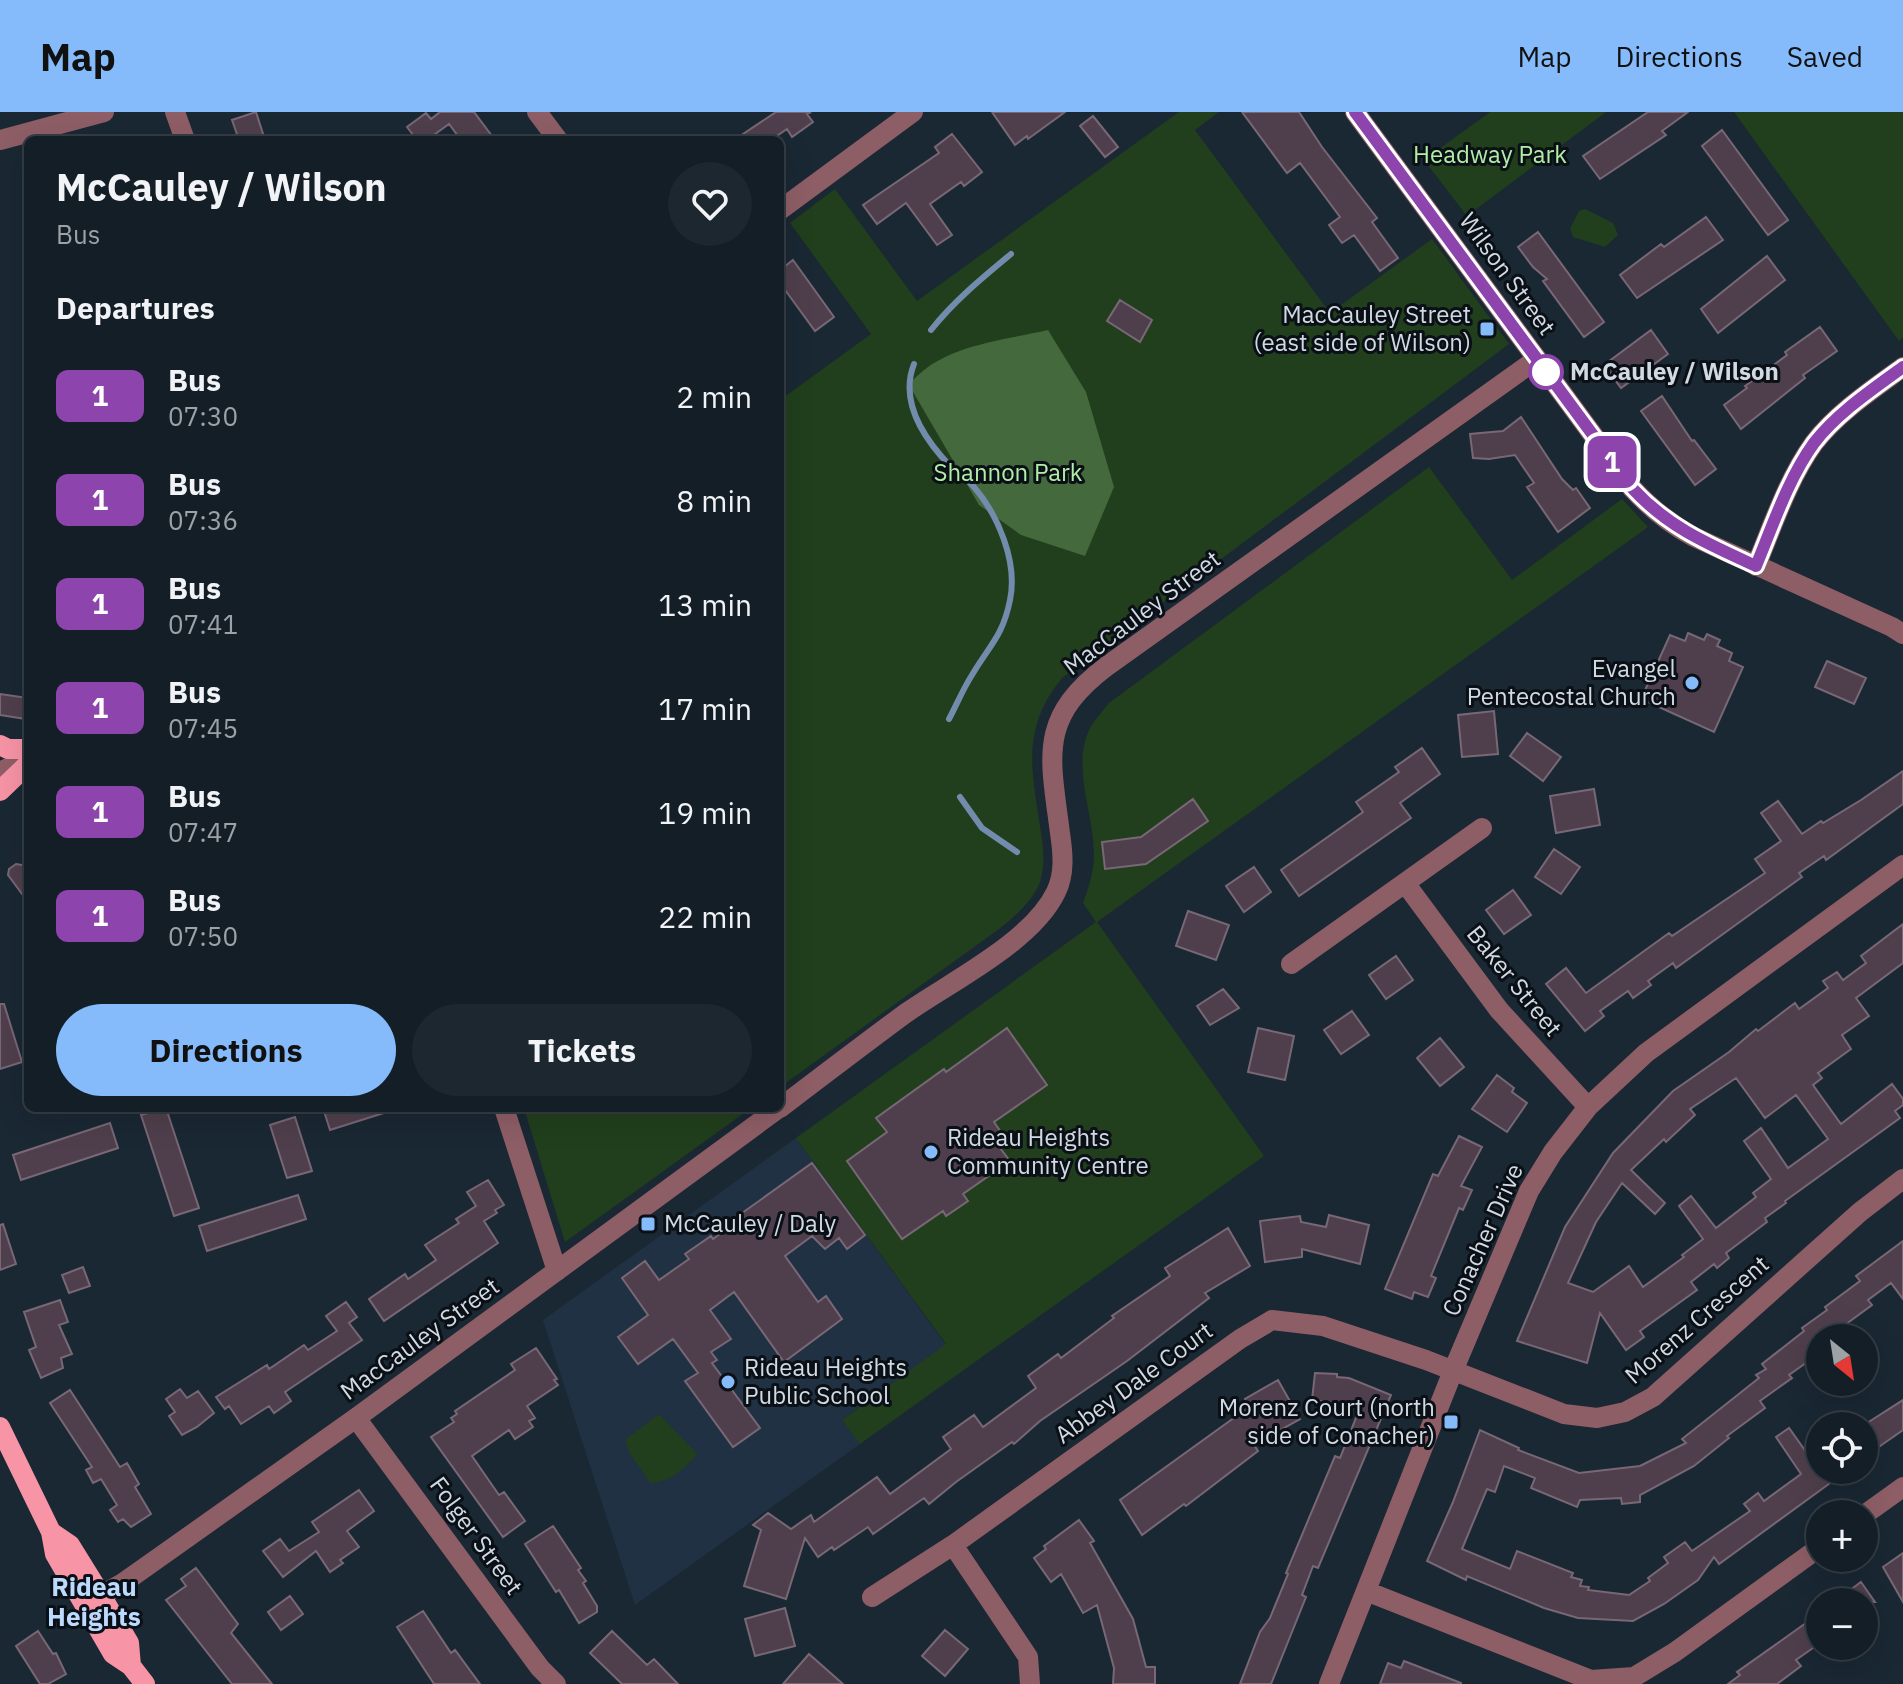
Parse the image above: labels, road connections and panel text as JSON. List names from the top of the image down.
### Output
{
  "streets": {
    "street": [
      "Wilson Street",
      "MacCauley Street",
      "Baker Street",
      "Conacher Drive",
      "Morenz Crescent",
      "Abbey Dale Court",
      "Folger Street"
    ]
  },
  "crossings": [
    ["Wilson Street", "MacCauley Street"],
    ["MacCauley Street", "Folger Street"],
    ["Baker Street", "Conacher Drive"],
    ["Conacher Drive", "Morenz Crescent"],
    ["Conacher Drive", "Abbey Dale Court"],
    ["Morenz Crescent", "Abbey Dale Court"]
  ],
  "districts": ["Rideau Heights"],
  "parks": ["Headway Park", "Shannon Park"],
  "places": {
    "transit": ["MacCauley Street (east side of Wilson)", "McCauley / Daly", "Morenz Court (north side of Conacher)"],
    "other": [
      "McCauley / Wilson",
      "Evangel Pentecostal Church",
      "Rideau Heights Community Centre",
      "Rideau Heights Public School"
    ]
  },
  "lines": ["bus line 1"],
  "north": "bottom right",
  "page": {
    "header": "Map",
    "nav": ["Map", "Directions", "Saved"],
    "on_map": "1",
    "heading": [
      ["McCauley / Wilson", "Bus"],
      "Departures"
    ],
    "list": [
      {
        "mark": "1",
        "name": "Bus",
        "note": "07:30",
        "value": "2 min"
      },
      {
        "mark": "1",
        "name": "Bus",
        "note": "07:36",
        "value": "8 min"
      },
      {
        "mark": "1",
        "name": "Bus",
        "note": "07:41",
        "value": "13 min"
      },
      {
        "mark": "1",
        "name": "Bus",
        "note": "07:45",
        "value": "17 min"
      },
      {
        "mark": "1",
        "name": "Bus",
        "note": "07:47",
        "value": "19 min"
      },
      {
        "mark": "1",
        "name": "Bus",
        "note": "07:50",
        "value": "22 min"
      }
    ],
    "buttons": ["Directions", "Tickets"],
    "map_buttons": ["+", "−"]
  }
}
